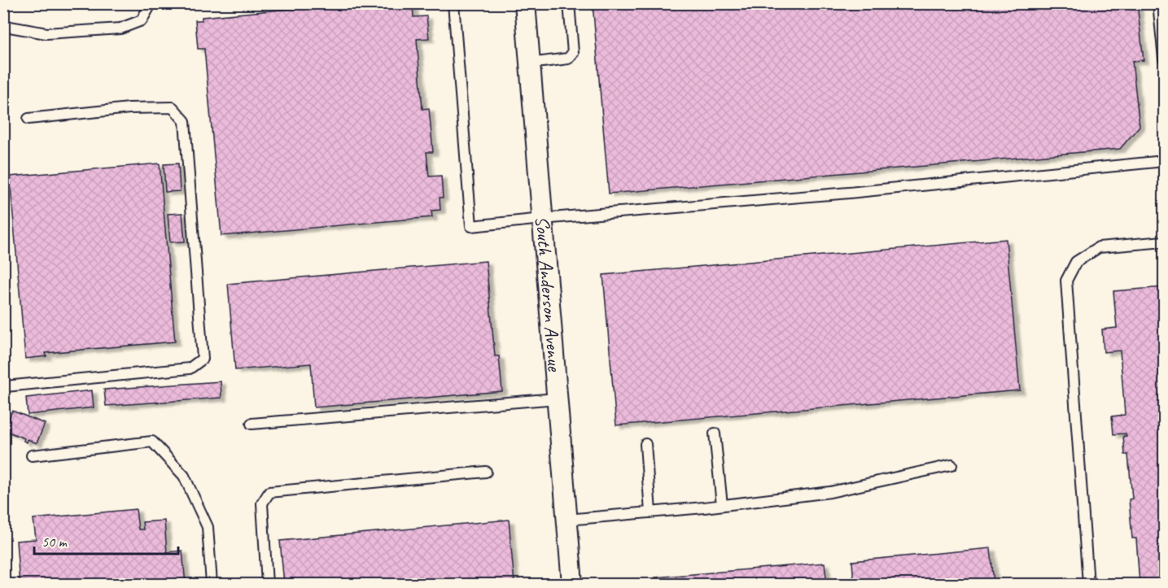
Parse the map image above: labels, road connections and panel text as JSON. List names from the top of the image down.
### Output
{
  "streets": {
    "street": ["South Anderson Avenue"]
  },
  "scale_bar": "50 m"
}
